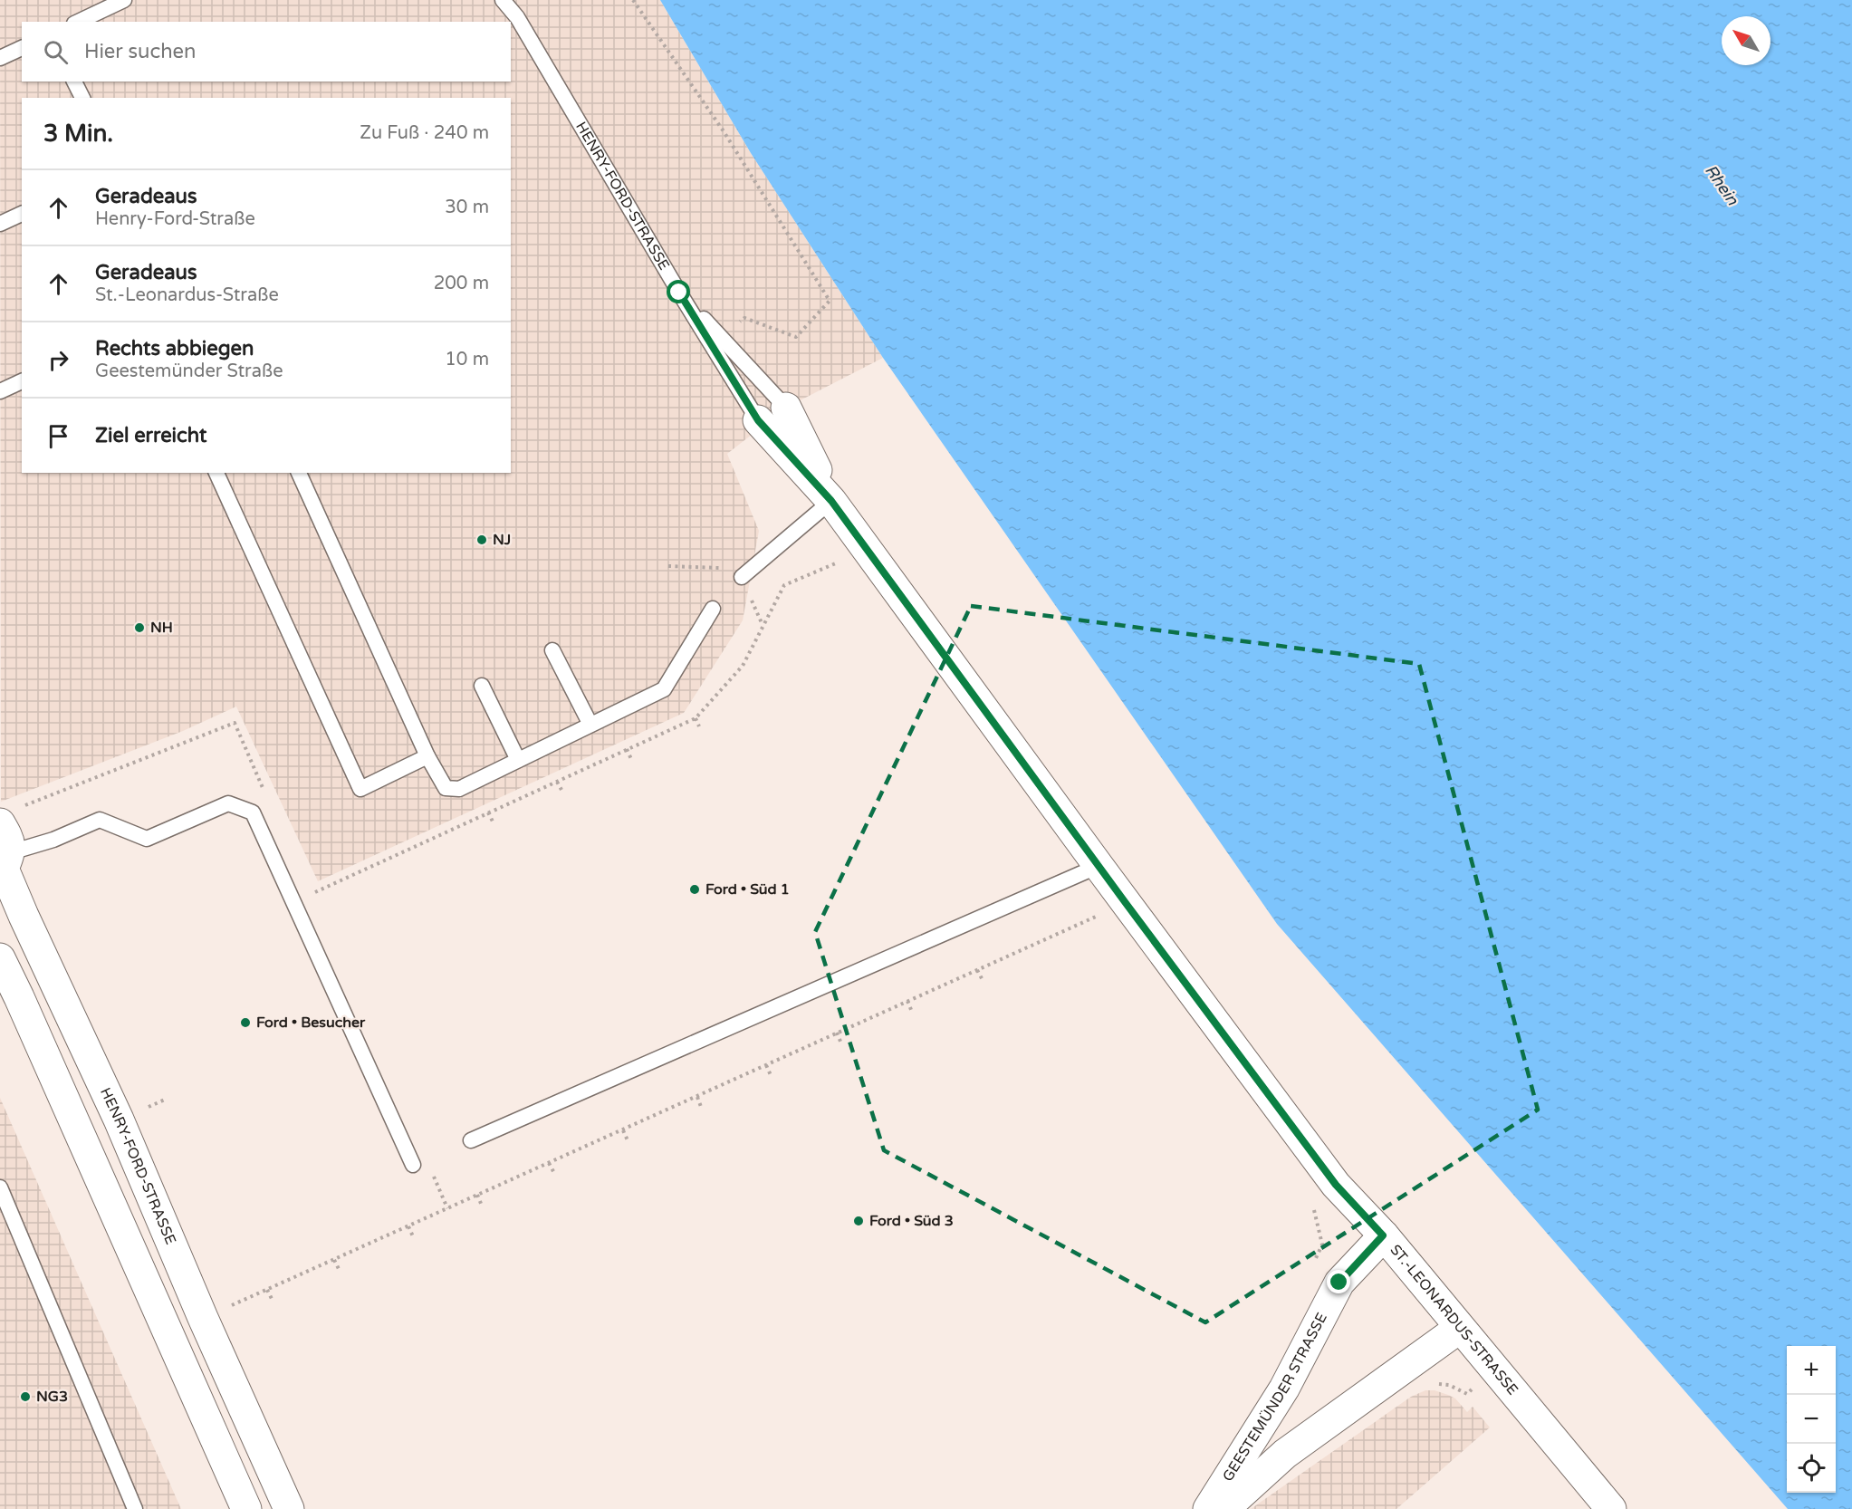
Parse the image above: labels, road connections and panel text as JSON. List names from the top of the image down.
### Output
{
  "streets": {
    "street": ["HENRY-FORD-STRASSE", "ST.-LEONARDUS-STRASSE", "GEESTEMÜNDER STRASSE"]
  },
  "crossings": [
    ["HENRY-FORD-STRASSE", "ST.-LEONARDUS-STRASSE"],
    ["ST.-LEONARDUS-STRASSE", "GEESTEMÜNDER STRASSE"]
  ],
  "water": ["Rhein"],
  "places": [
    "NJ",
    "NH",
    "Ford • Süd 1",
    "Ford • Besucher",
    "Ford • Süd 3",
    "NG3"
  ],
  "north": "top left",
  "page": {
    "search": "Hier suchen",
    "heading": ["3 Min.", "Zu Fuß · 240 m"],
    "list": [
      ["Geradeaus", "Henry-Ford-Straße", "30 m"],
      ["Geradeaus", "St.-Leonardus-Straße", "200 m"],
      ["Rechts abbiegen", "Geestemünder Straße", "10 m"],
      "Ziel erreicht"
    ],
    "map_buttons": ["+", "−"]
  }
}
